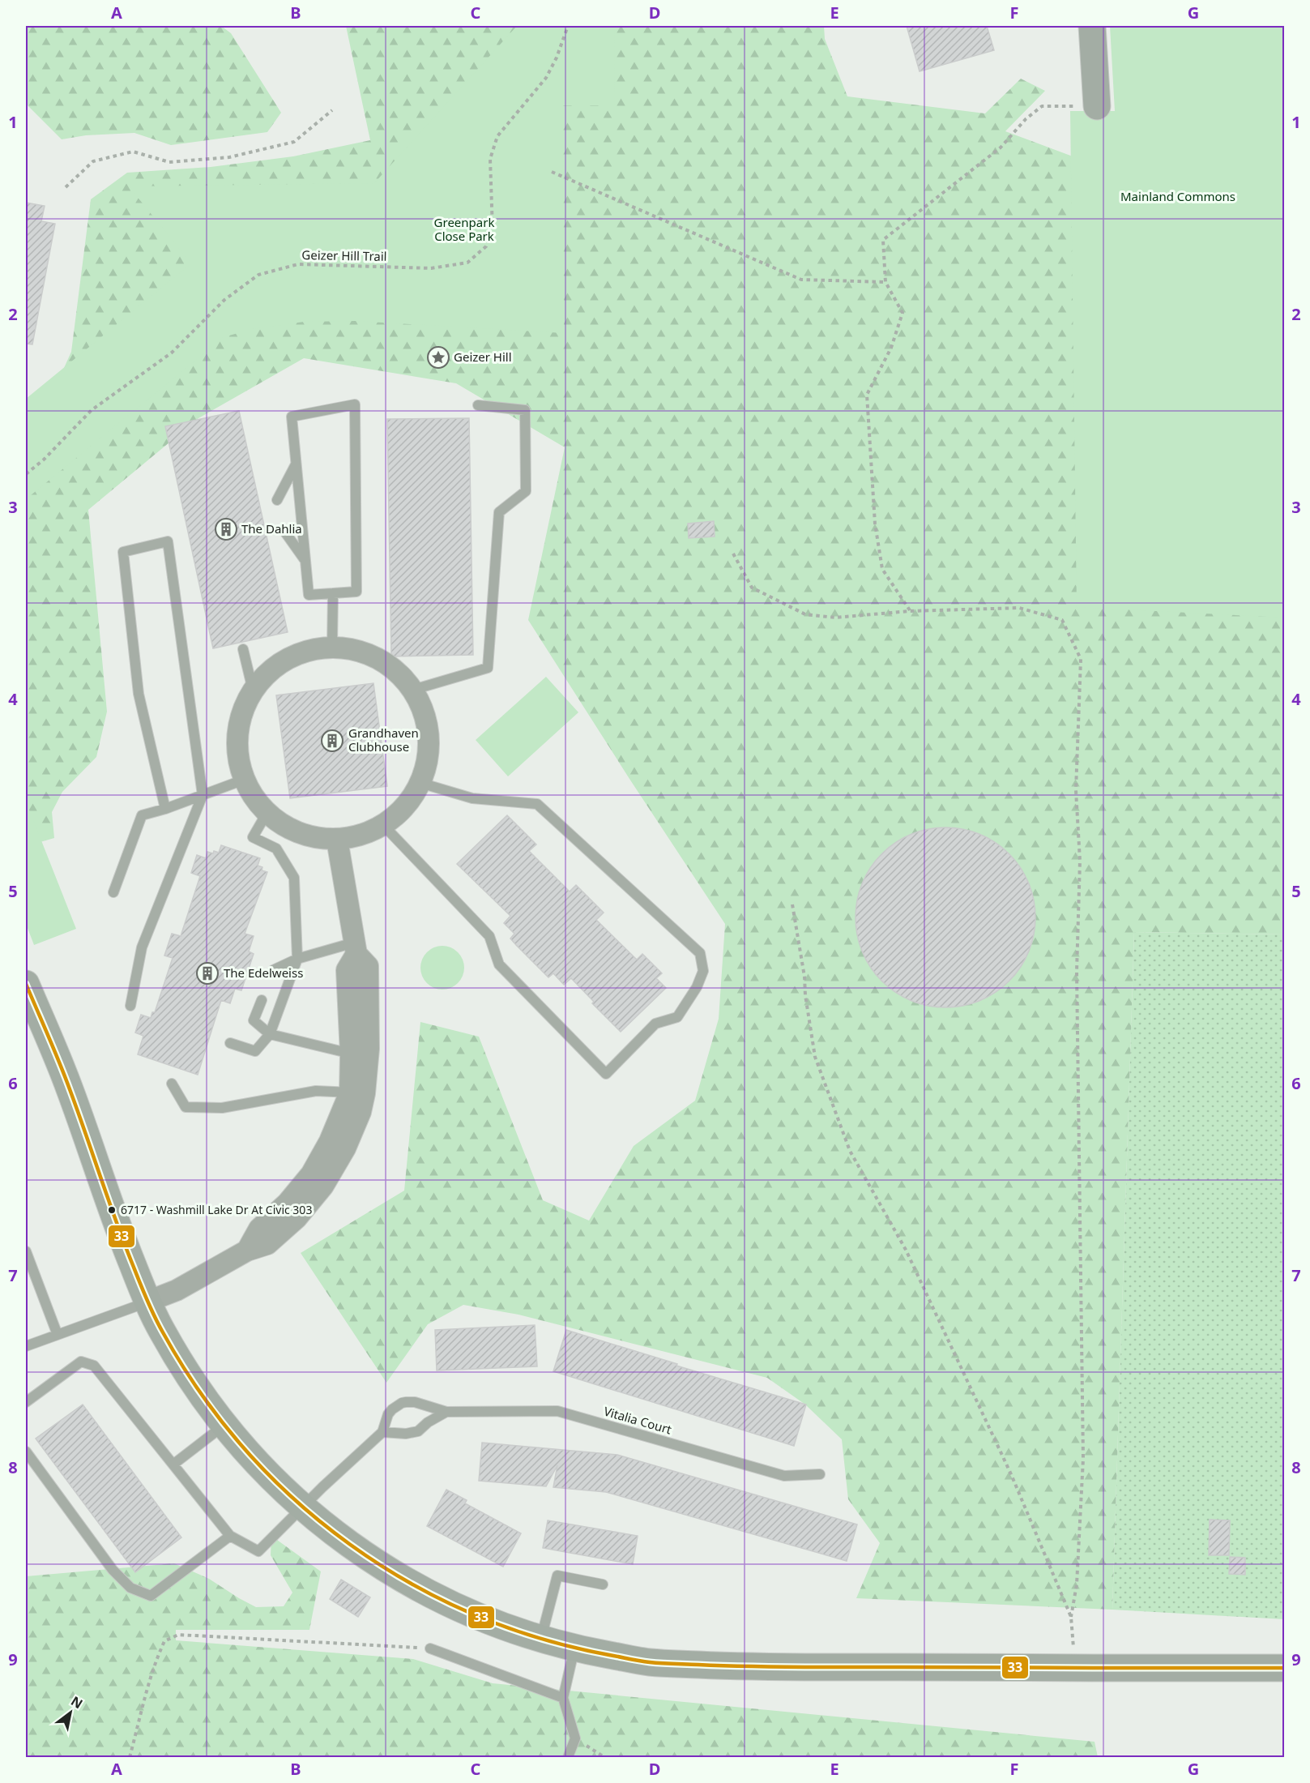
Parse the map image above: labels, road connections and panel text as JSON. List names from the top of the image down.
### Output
{
  "streets": {
    "lane": ["Vitalia Court"],
    "path": ["Geizer Hill Trail"]
  },
  "parks": ["Mainland Commons", "Greenpark Close Park"],
  "places": {
    "place": ["Geizer Hill"],
    "building": ["The Dahlia", "Grandhaven Clubhouse", "The Edelweiss"],
    "other": ["6717 - Washmill Lake Dr At Civic 303"]
  },
  "lines": ["transit line 33"],
  "north": "top right",
  "grid": {
    "columns": [
      "A",
      "B",
      "C",
      "D",
      "E",
      "F",
      "G"
    ],
    "rows": [
      "1",
      "2",
      "3",
      "4",
      "5",
      "6",
      "7",
      "8",
      "9"
    ]
  }
}
